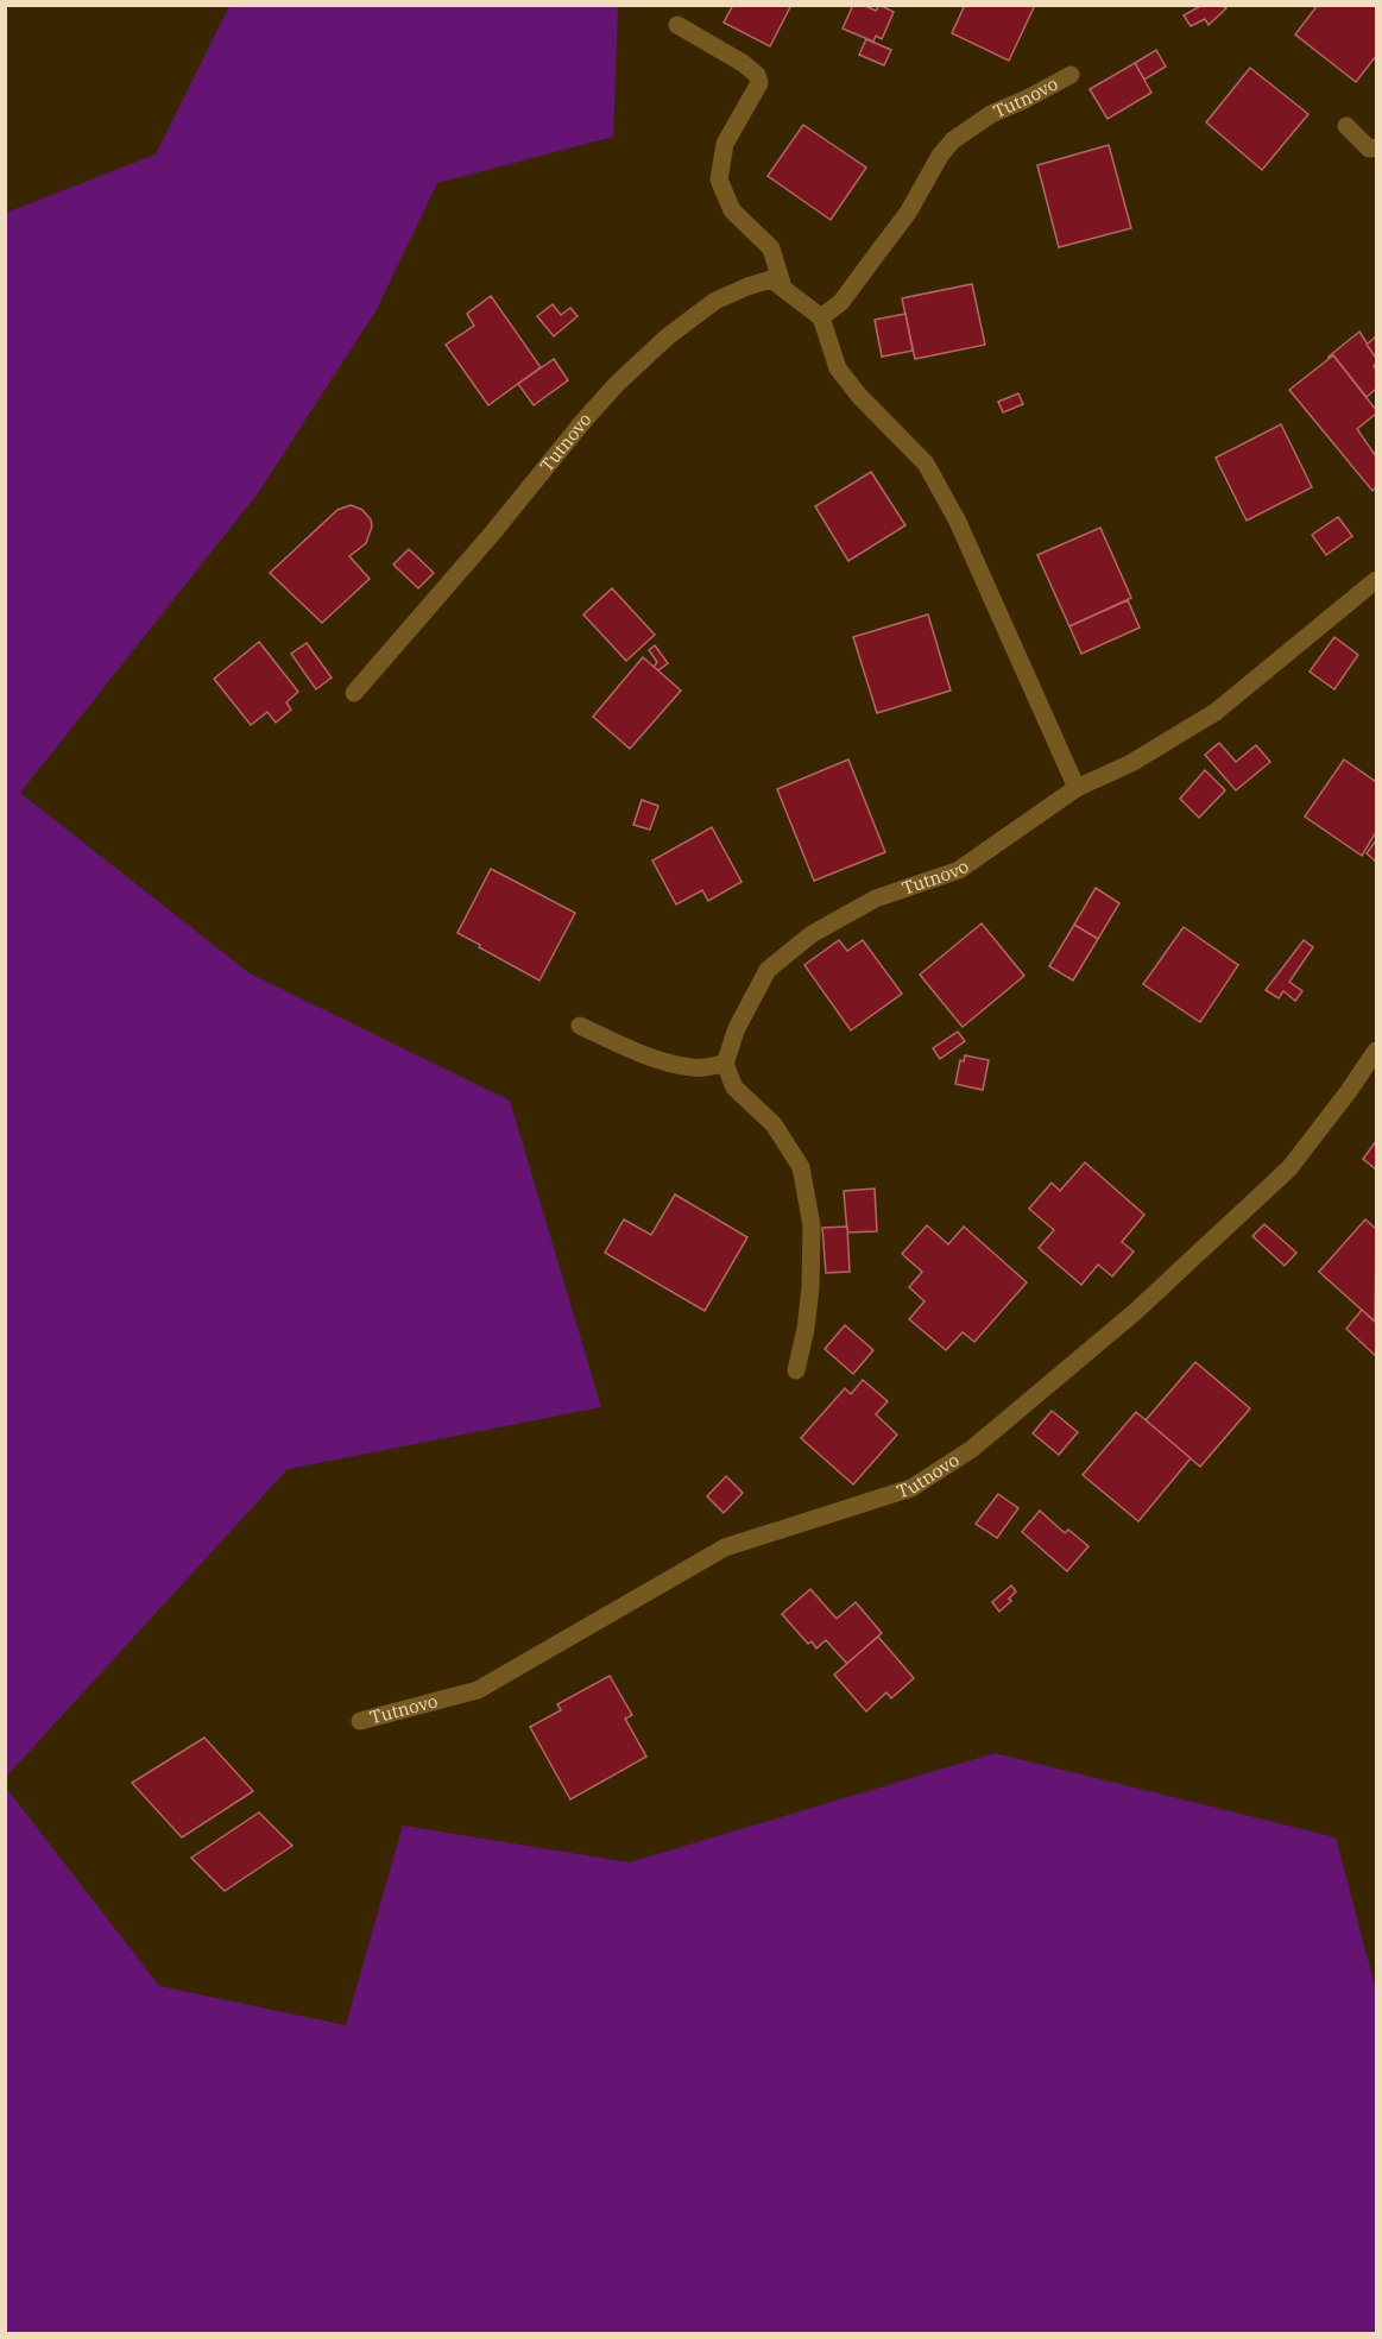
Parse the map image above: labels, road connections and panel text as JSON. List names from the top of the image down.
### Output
{
  "streets": {
    "street": ["Tutnovo"]
  }
}
